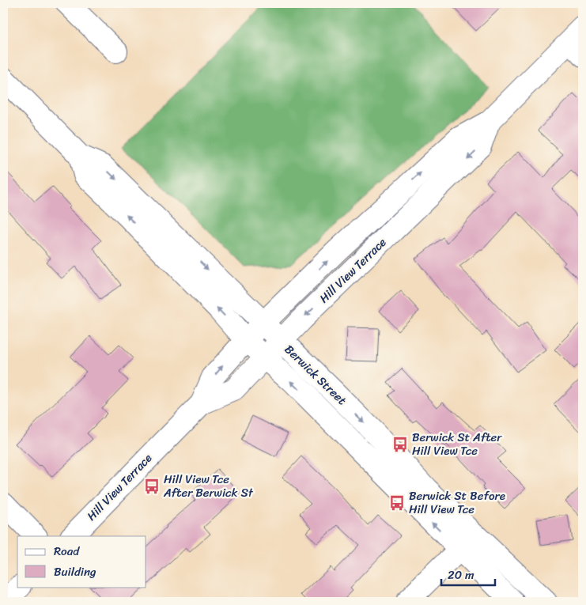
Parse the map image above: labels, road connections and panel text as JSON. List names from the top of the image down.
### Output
{
  "streets": {
    "main road": ["Hill View Terrace", "Berwick Street"]
  },
  "crossings": [
    ["Hill View Terrace", "Berwick Street"]
  ],
  "places": {
    "bus stop": ["Berwick St After Hill View Tce", "Hill View Tce After Berwick St", "Berwick St Before Hill View Tce"]
  },
  "legend": ["Road", "Building"],
  "scale_bar": "20 m"
}
